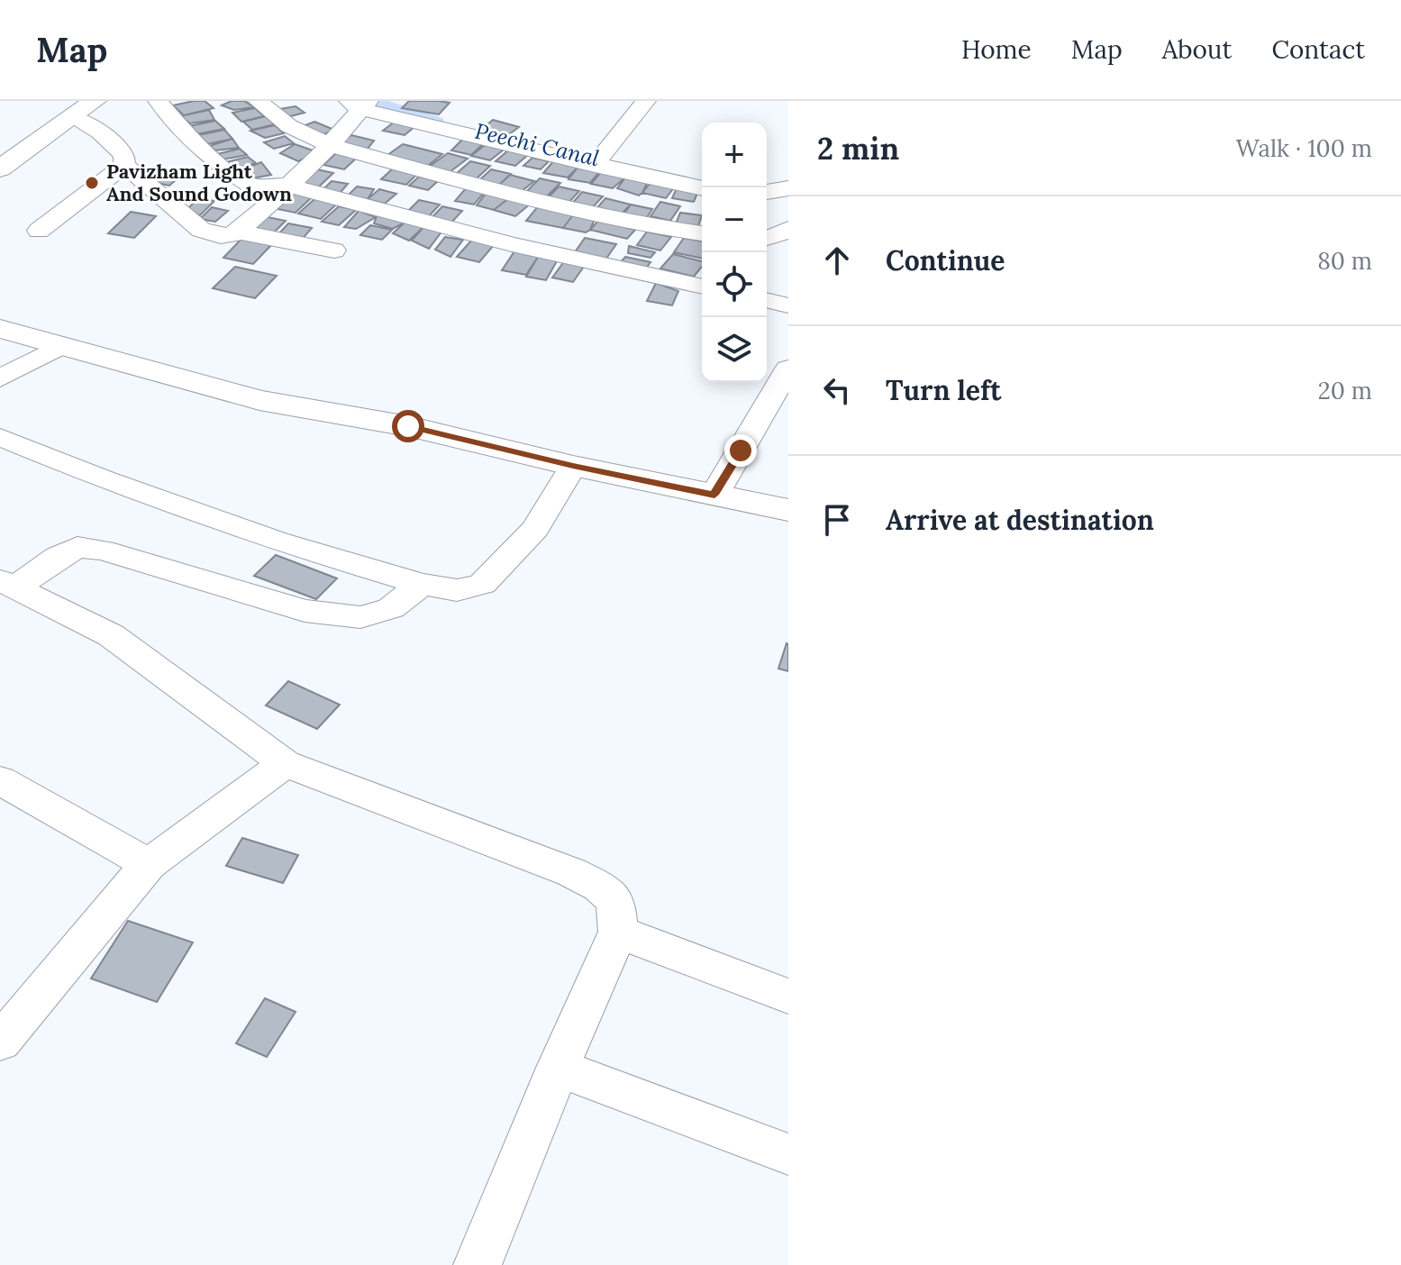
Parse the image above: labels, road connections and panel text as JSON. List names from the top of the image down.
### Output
{
  "water": ["Peechi Canal"],
  "places": ["Pavizham Light And Sound Godown"],
  "page": {
    "header": "Map",
    "nav": [
      "Home",
      "Map",
      "About",
      "Contact"
    ],
    "heading": ["2 min", "Walk · 100 m"],
    "map_buttons": ["+", "−"],
    "list": [
      ["Continue", "80 m"],
      ["Turn left", "20 m"],
      "Arrive at destination"
    ]
  }
}
